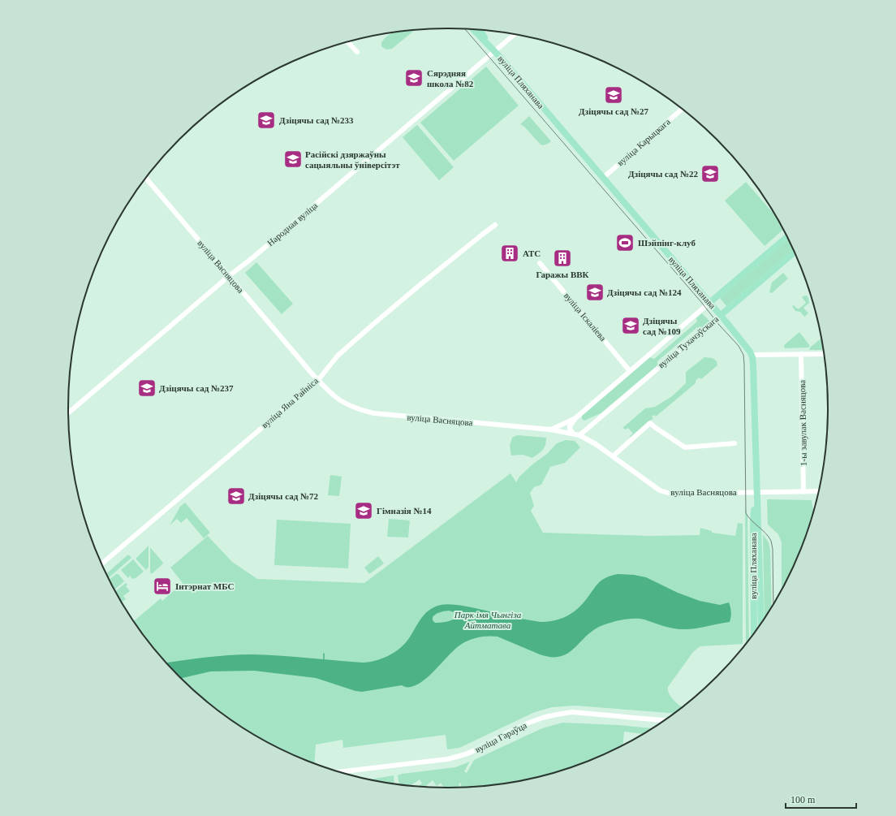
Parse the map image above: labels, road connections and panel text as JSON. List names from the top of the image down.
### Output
{
  "streets": {
    "main road": ["вуліца Пляханава", "вуліца Тухачэўскага"],
    "street": [
      "вуліца Карыцкага",
      "Народная вуліца",
      "вуліца Васняцова",
      "вуліца Іскаліева",
      "вуліца Яна Райніса",
      "1-ы завулак Васняцова",
      "вуліца Гараўца"
    ]
  },
  "crossings": [
    ["вуліца Пляханава", "вуліца Карыцкага"],
    ["вуліца Пляханава", "Народная вуліца"],
    ["вуліца Пляханава", "вуліца Васняцова"],
    ["вуліца Пляханава", "вуліца Тухачэўскага"],
    ["Народная вуліца", "вуліца Васняцова"],
    ["вуліца Васняцова", "вуліца Тухачэўскага"],
    ["вуліца Васняцова", "вуліца Яна Райніса"],
    ["вуліца Васняцова", "1-ы завулак Васняцова"],
    ["вуліца Іскаліева", "вуліца Тухачэўскага"]
  ],
  "parks": ["Парк імя Чынгіза Айтматава"],
  "places": {
    "school or university": [
      "Сярэдняя школа №82",
      "Дзіцячы сад №27",
      "Дзіцячы сад №233",
      "Расійскі дзяржаўны сацыяльны ўніверсітэт",
      "Дзіцячы сад №22",
      "Дзіцячы сад №124",
      "Дзіцячы сад №109",
      "Дзіцячы сад №237",
      "Дзіцячы сад №72",
      "Гімназія №14"
    ],
    "sports": ["Шэйпінг-клуб"],
    "building": ["АТС", "Гаражы ВВК"],
    "hotel": ["Інтэрнат МБС"]
  },
  "scale_bar": "100 m"
}
